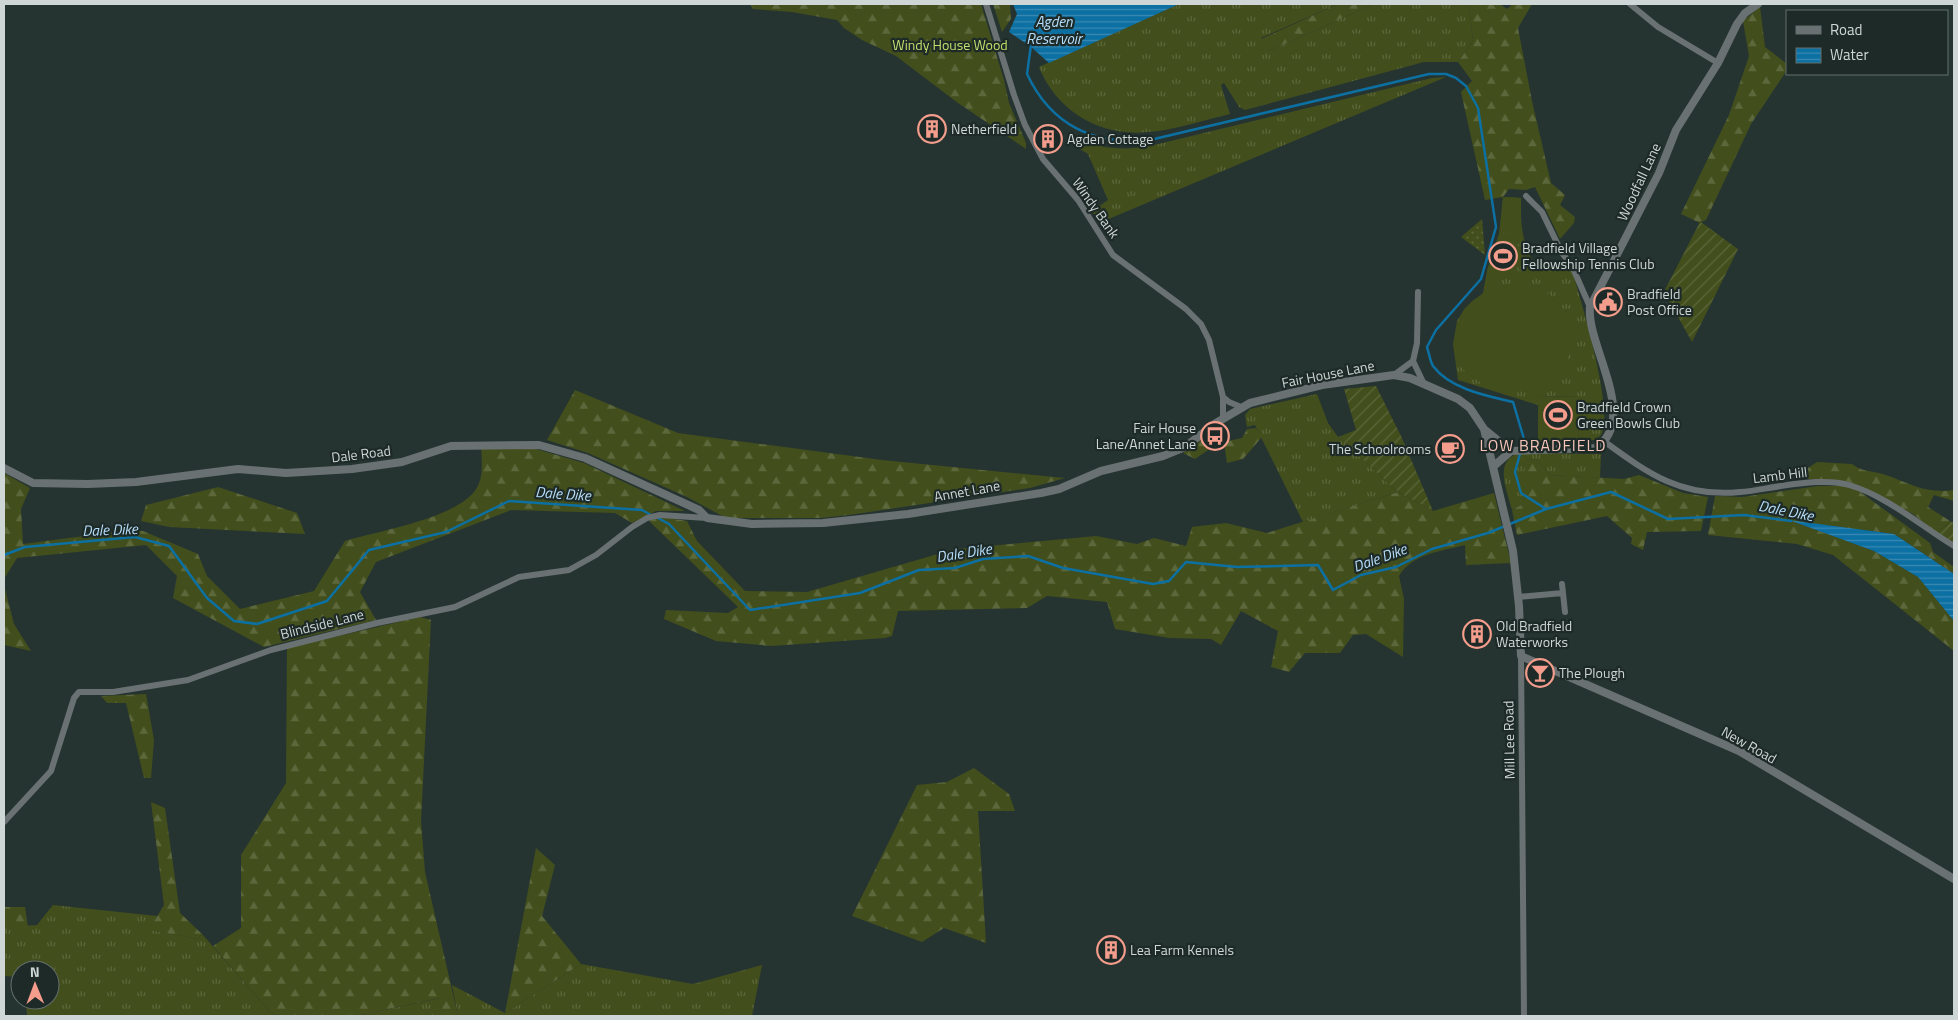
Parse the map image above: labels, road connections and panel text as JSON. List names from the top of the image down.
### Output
{
  "streets": {
    "street": [
      "Woodfall Lane",
      "Windy Bank",
      "Fair House Lane",
      "Dale Road",
      "Lamb Hill",
      "Annet Lane",
      "Blindside Lane",
      "Mill Lee Road",
      "New Road"
    ]
  },
  "crossings": [
    ["Windy Bank", "Fair House Lane"],
    ["Windy Bank", "Annet Lane"],
    ["Fair House Lane", "Annet Lane"],
    ["Fair House Lane", "Mill Lee Road"],
    ["Dale Road", "Annet Lane"],
    ["Dale Road", "Blindside Lane"],
    ["Annet Lane", "Blindside Lane"],
    ["Mill Lee Road", "New Road"]
  ],
  "districts": ["LOW BRADFIELD"],
  "water": ["Agden Reservoir", "Dale Dike"],
  "parks": ["Windy House Wood"],
  "places": {
    "building": [
      "Netherfield",
      "Agden Cottage",
      "Old Bradfield Waterworks",
      "Lea Farm Kennels"
    ],
    "sports": ["Bradfield Village Fellowship Tennis Club", "Bradfield Crown Green Bowls Club"],
    "public building": ["Bradfield Post Office"],
    "bus stop": ["Fair House Lane/Annet Lane"],
    "cafe": ["The Schoolrooms"],
    "bar": ["The Plough"]
  },
  "legend": ["Road", "Water"],
  "north": "top"
}
